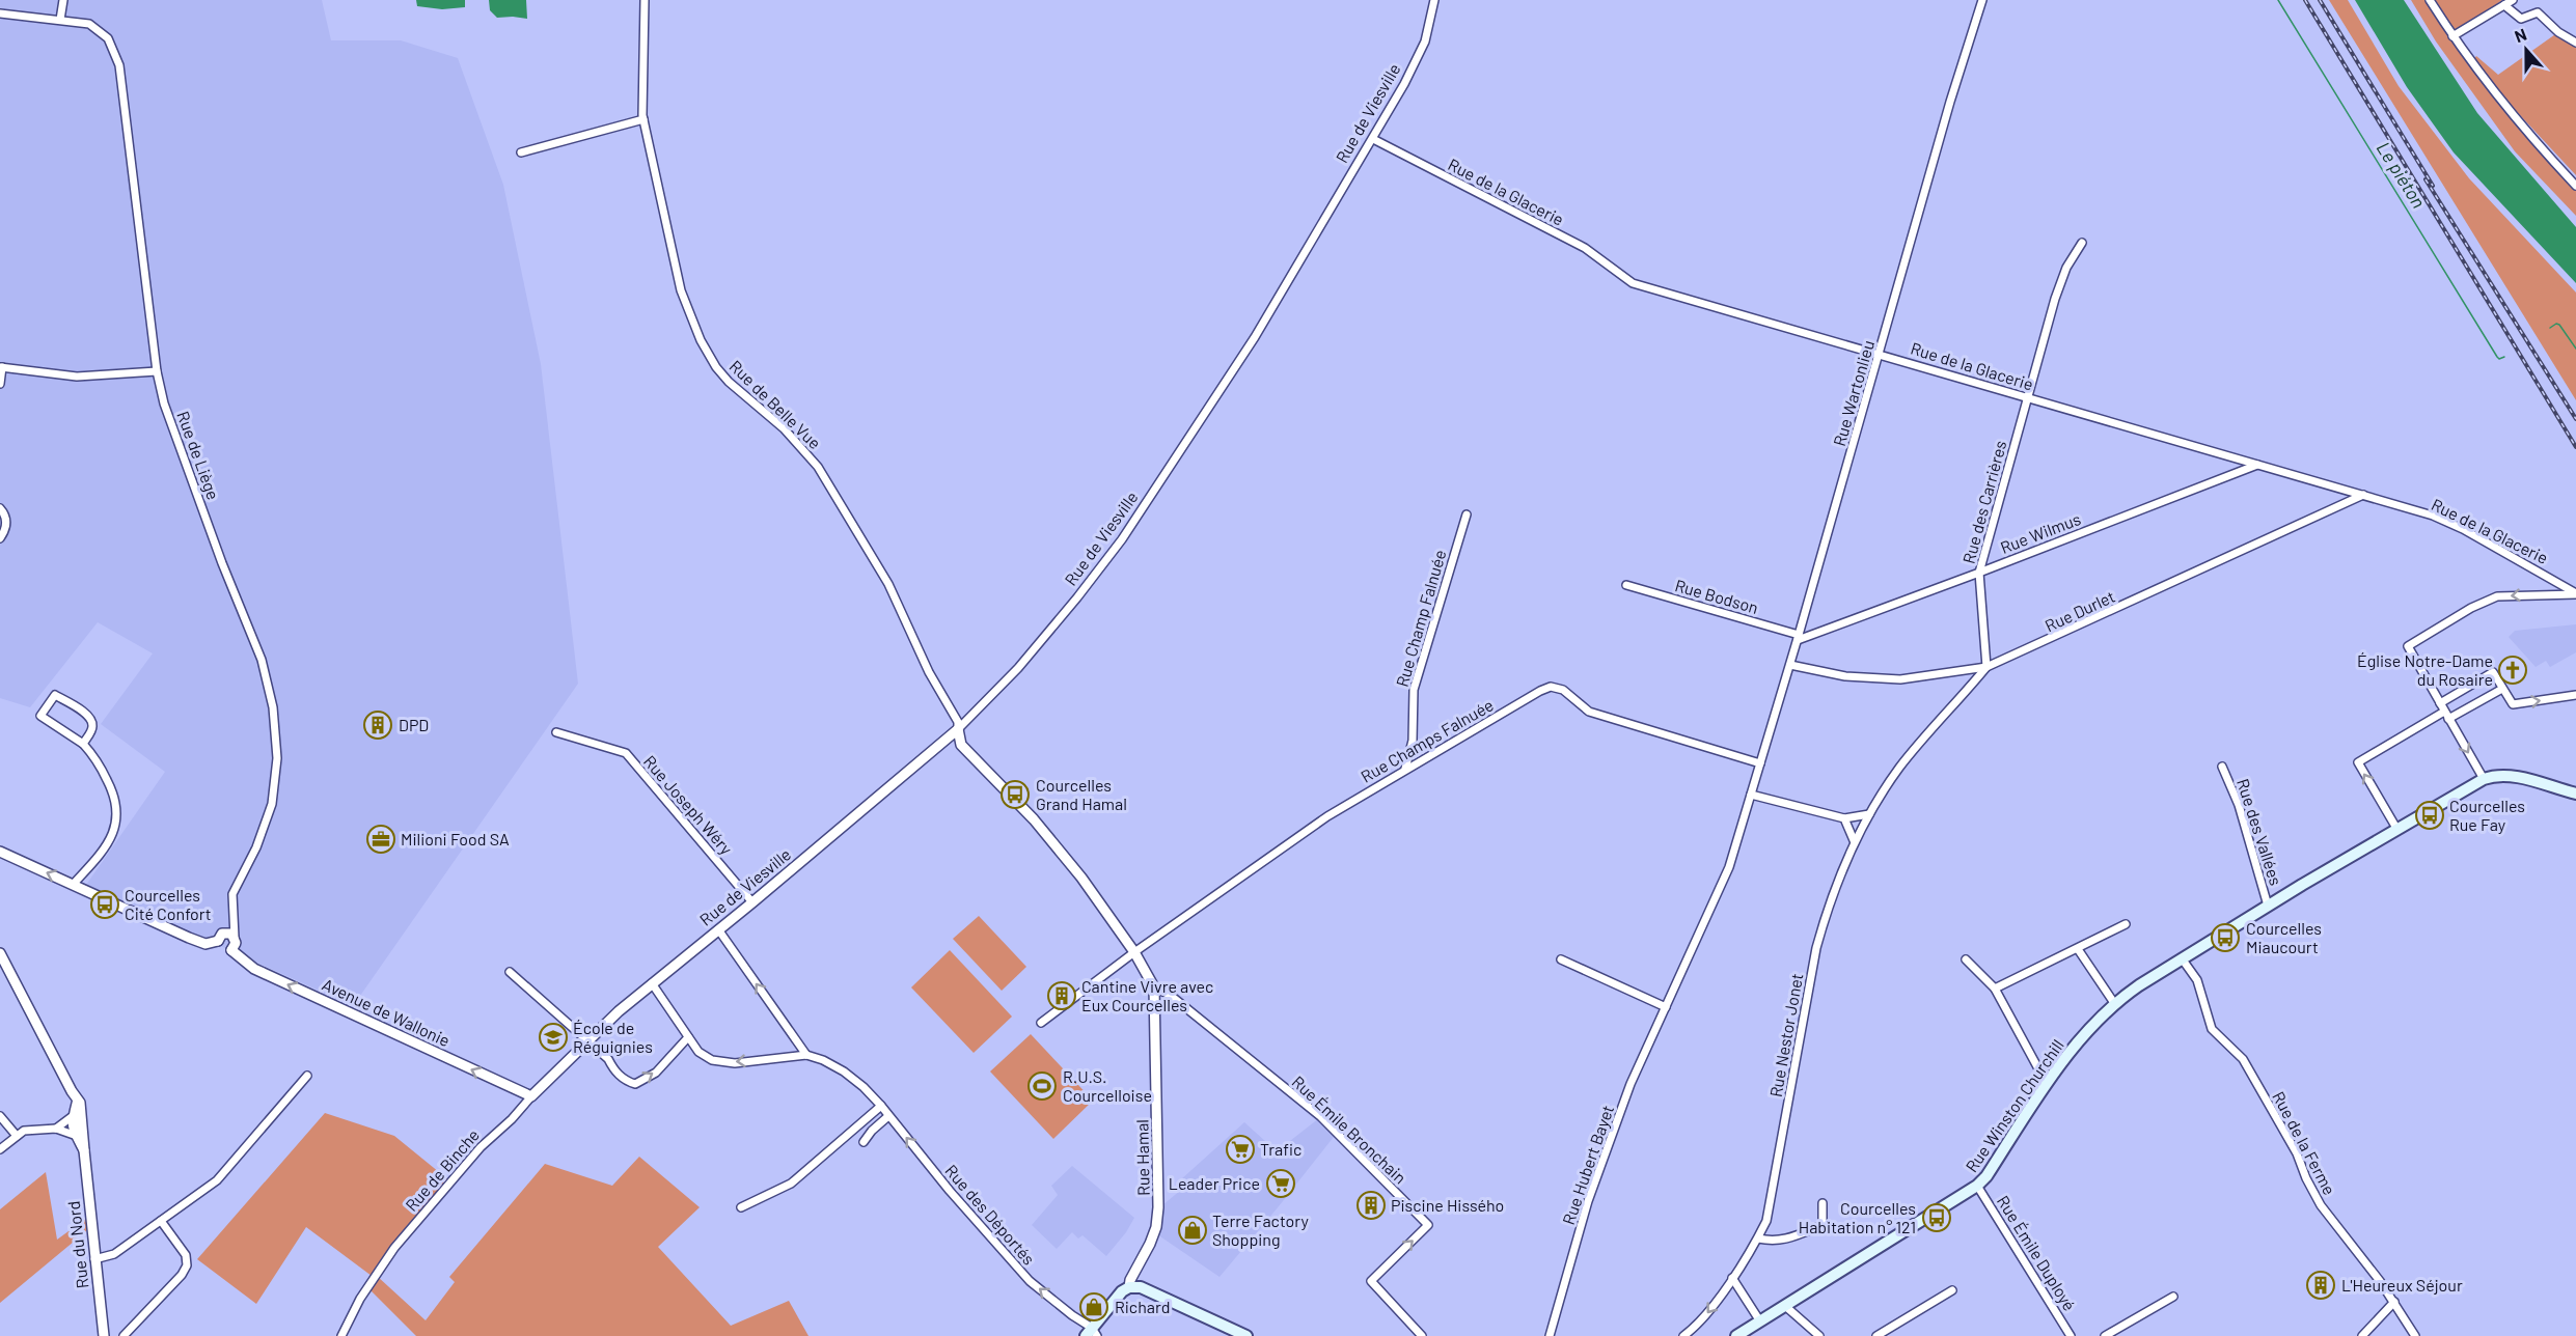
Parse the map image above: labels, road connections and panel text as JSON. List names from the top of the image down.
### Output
{
  "streets": {
    "main road": ["Rue Winston Churchill"],
    "street": [
      "Rue de Viesville",
      "Rue de la Glacerie",
      "Rue Wartonlieu",
      "Rue de Belle Vue",
      "Rue de Liège",
      "Rue des Carrières",
      "Rue Wilmus",
      "Rue Bodson",
      "Rue Durlet",
      "Rue Champ Falnuée",
      "Rue Champs Falnuée",
      "Rue Joseph Wéry",
      "Rue des Vallées",
      "Avenue de Wallonie",
      "Rue Nestor Jonet",
      "Rue Émile Bronchain",
      "Rue de la Ferme",
      "Rue Hamal",
      "Rue Hubert Bayet",
      "Rue de Binche",
      "Rue des Déportés",
      "Rue du Nord",
      "Rue Émile Duployé"
    ]
  },
  "crossings": [
    ["Rue de Viesville", "Rue de la Glacerie"],
    ["Rue de Viesville", "Rue de Belle Vue"],
    ["Rue de Viesville", "Rue Joseph Wéry"],
    ["Rue de Viesville", "Rue Hamal"],
    ["Rue de Viesville", "Rue de Binche"],
    ["Rue de Viesville", "Rue des Déportés"],
    ["Rue de la Glacerie", "Rue Wartonlieu"],
    ["Rue de la Glacerie", "Rue des Carrières"],
    ["Rue de la Glacerie", "Rue Wilmus"],
    ["Rue de la Glacerie", "Rue Durlet"],
    ["Rue Wartonlieu", "Rue Wilmus"],
    ["Rue Wartonlieu", "Rue Bodson"],
    ["Rue Wartonlieu", "Rue Durlet"],
    ["Rue Wartonlieu", "Rue Champs Falnuée"],
    ["Rue Wartonlieu", "Rue Hubert Bayet"],
    ["Rue de Belle Vue", "Rue Hamal"],
    ["Rue de Liège", "Avenue de Wallonie"],
    ["Rue des Carrières", "Rue Wilmus"],
    ["Rue des Carrières", "Rue Durlet"],
    ["Rue Wilmus", "Rue Bodson"],
    ["Rue Champ Falnuée", "Rue Champs Falnuée"],
    ["Rue Champs Falnuée", "Rue Hamal"],
    ["Rue des Vallées", "Rue Winston Churchill"],
    ["Avenue de Wallonie", "Rue de Binche"],
    ["Rue Winston Churchill", "Rue de la Ferme"],
    ["Rue Winston Churchill", "Rue Émile Duployé"],
    ["Rue Émile Bronchain", "Rue Hamal"],
    ["Rue de Binche", "Rue des Déportés"]
  ],
  "one_way": ["Avenue de Wallonie", "Rue Émile Bronchain", "Rue des Déportés"],
  "water": ["Le piéton"],
  "places": {
    "church": ["Église Notre-Dame du Rosaire"],
    "building": [
      "DPD",
      "Cantine Vivre avec Eux Courcelles",
      "Piscine Hissého",
      "L'Heureux Séjour"
    ],
    "bus stop": [
      "Courcelles Grand Hamal",
      "Courcelles Rue Fay",
      "Courcelles Cité Confort",
      "Courcelles Miaucourt",
      "Courcelles Habitation n° 121"
    ],
    "office": ["Milioni Food SA"],
    "school or university": ["École de Réguignies"],
    "sports": ["R.U.S. Courcelloise"],
    "supermarket": ["Trafic", "Leader Price"],
    "shop": ["Terre Factory Shopping", "Richard"]
  },
  "north": "top"
}
